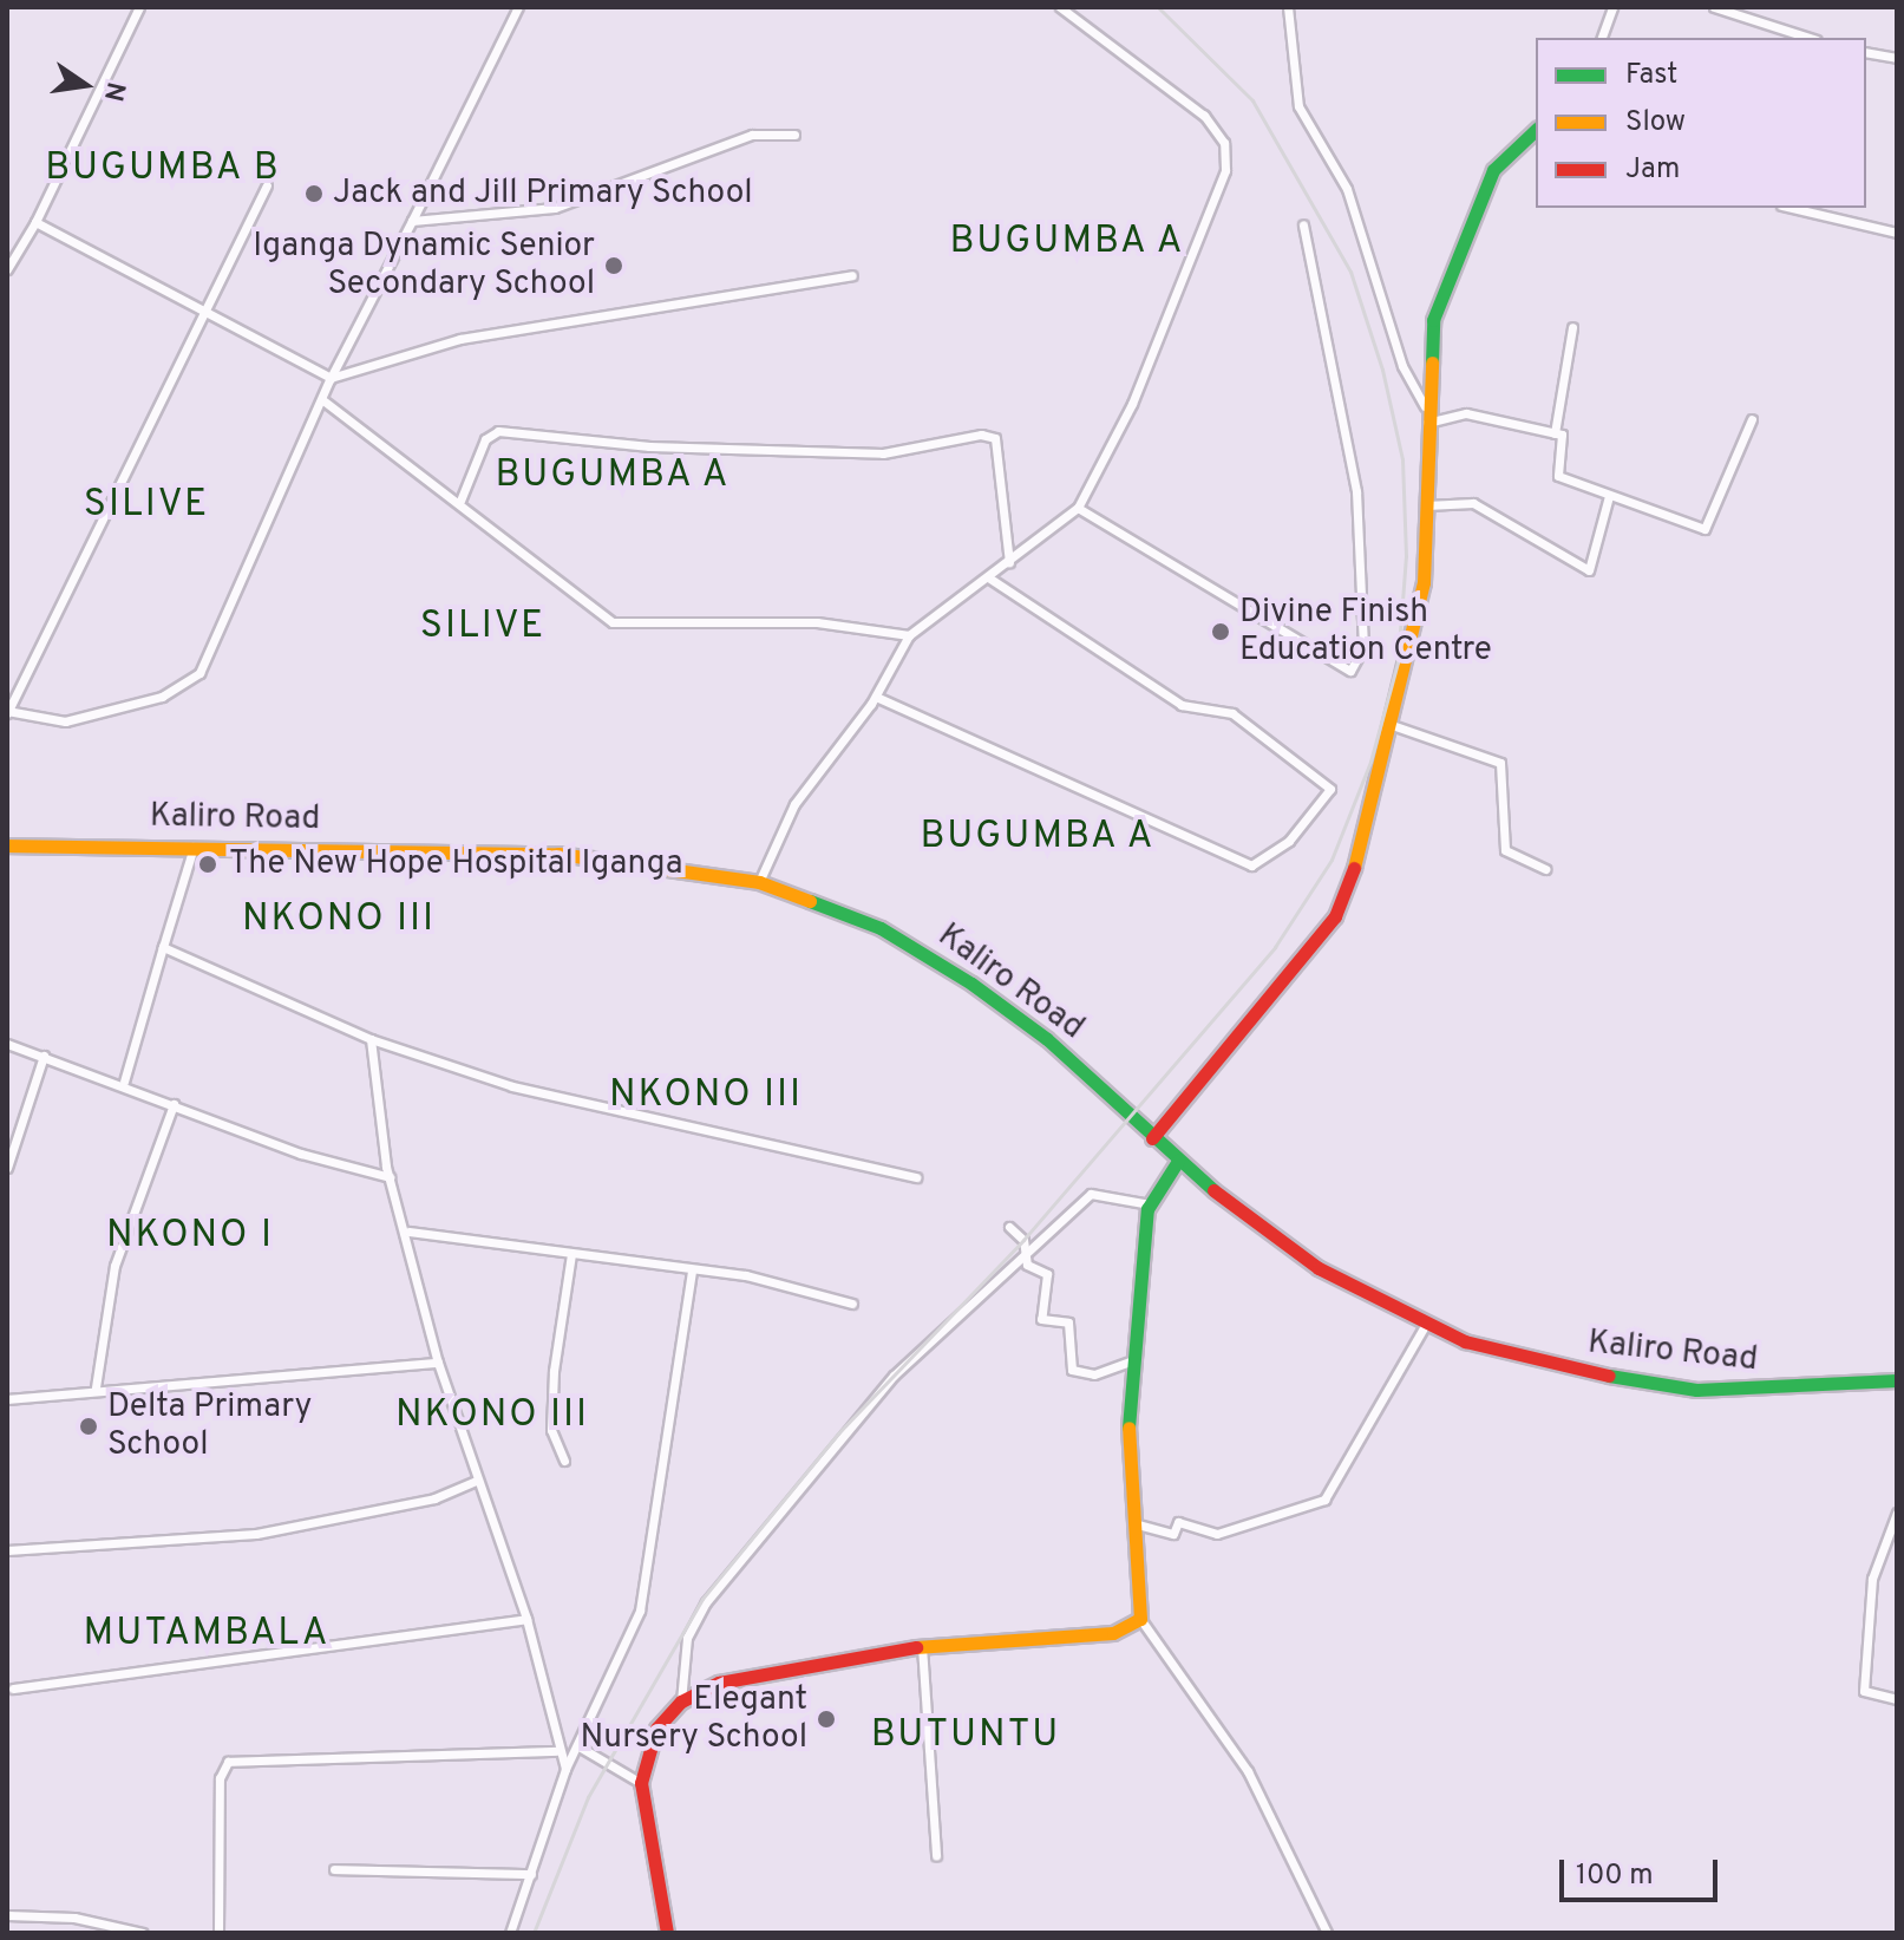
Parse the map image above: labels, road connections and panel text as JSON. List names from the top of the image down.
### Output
{
  "streets": {
    "street": ["Kaliro Road"]
  },
  "districts": [
    "BUGUMBA B",
    "BUGUMBA A",
    "BUGUMBA A",
    "SILIVE",
    "SILIVE",
    "BUGUMBA A",
    "NKONO III",
    "NKONO III",
    "NKONO I",
    "NKONO III",
    "MUTAMBALA",
    "BUTUNTU"
  ],
  "places": [
    "Jack and Jill Primary School",
    "Iganga Dynamic Senior Secondary School",
    "Divine Finish Education Centre",
    "The New Hope Hospital Iganga",
    "Delta Primary School",
    "Elegant Nursery School"
  ],
  "legend": ["Fast", "Slow", "Jam"],
  "scale_bar": "100 m",
  "north": "right"
}
